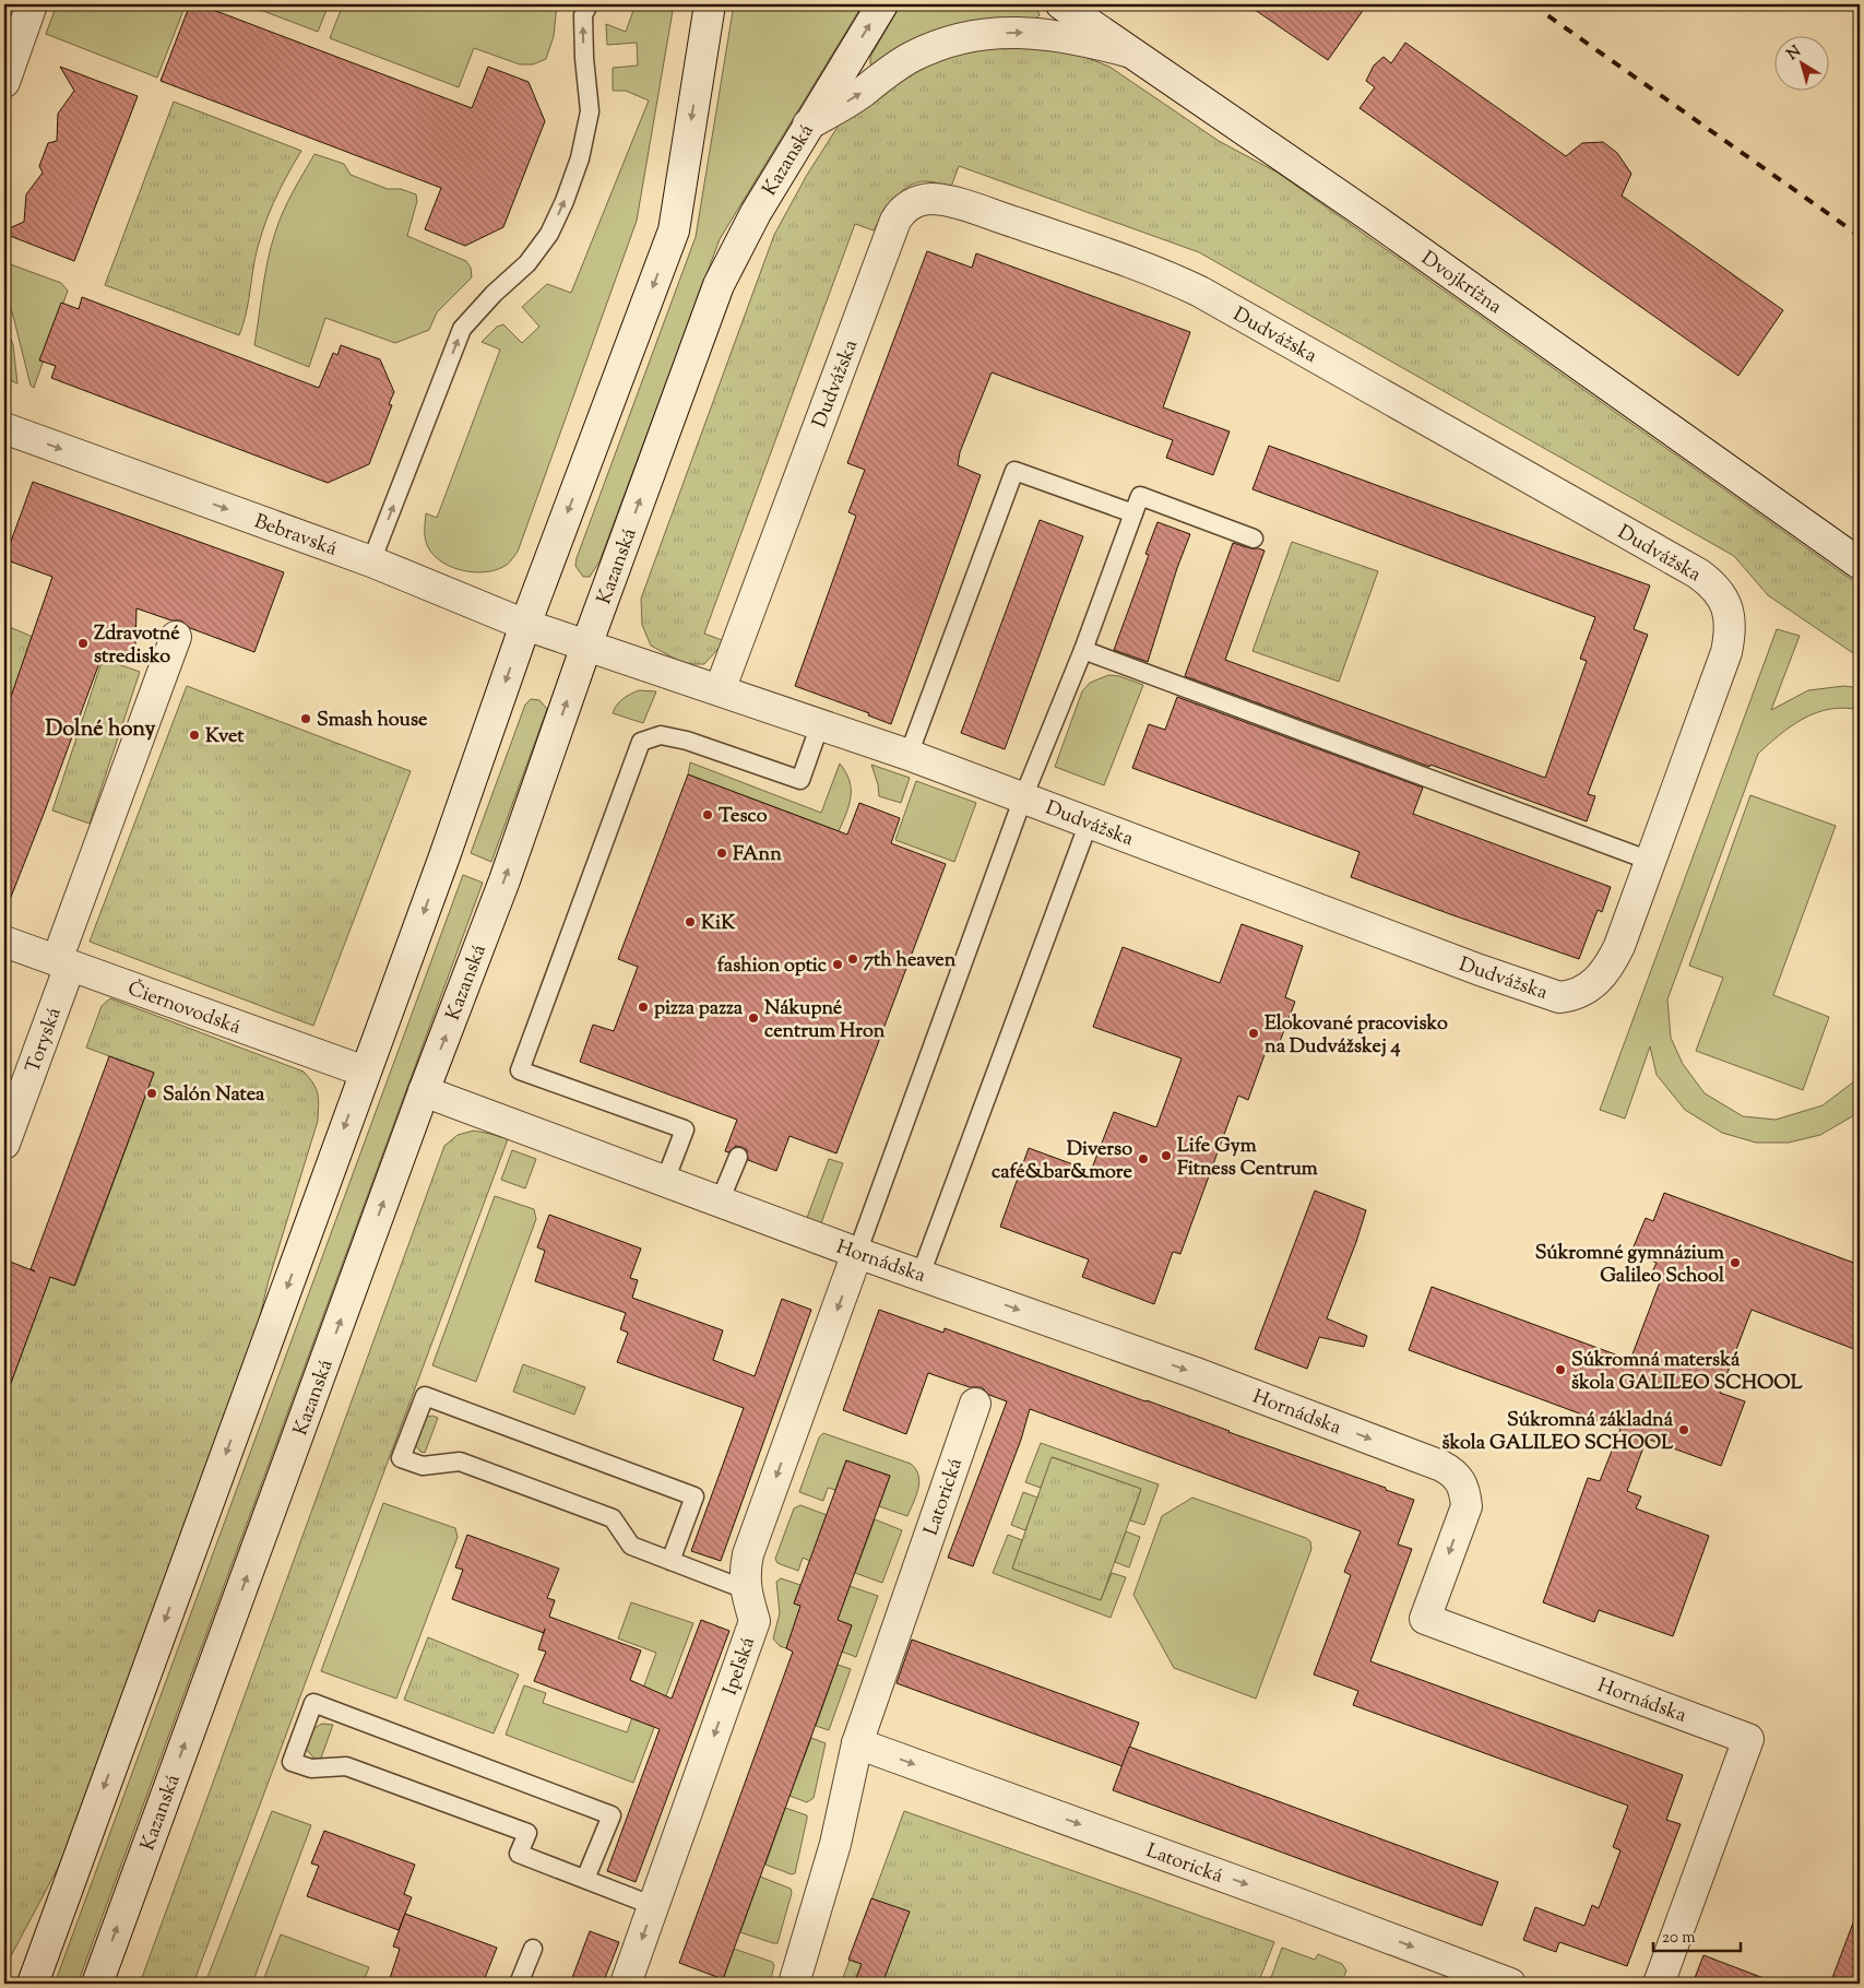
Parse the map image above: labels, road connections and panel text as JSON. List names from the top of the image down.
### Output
{
  "streets": {
    "street": [
      "Kazanská",
      "Dvojkrížna",
      "Dudvážska",
      "Bebravská",
      "Čiernovodská",
      "Toryská",
      "Hornádska",
      "Latorická",
      "Ipeľská"
    ]
  },
  "crossings": [
    ["Kazanská", "Dudvážska"],
    ["Kazanská", "Bebravská"],
    ["Kazanská", "Hornádska"],
    ["Dudvážska", "Bebravská"],
    ["Čiernovodská", "Toryská"],
    ["Hornádska", "Ipeľská"]
  ],
  "one_way": ["Bebravská", "Latorická", "Ipeľská"],
  "districts": ["Dolné hony"],
  "places": [
    "Zdravotné stredisko",
    "Smash house",
    "Kvet",
    "Tesco",
    "FAnn",
    "KiK",
    "7th heaven",
    "fashion optic",
    "pizza pazza",
    "Nákupné centrum Hron",
    "Elokované pracovisko na Dudvážskej 4",
    "Salón Natea",
    "Life Gym Fitness Centrum",
    "Diverso café&bar&more",
    "Súkromné gymnázium Galileo School",
    "Súkromná materská škola GALILEO SCHOOL",
    "Súkromná základná škola GALILEO SCHOOL"
  ],
  "scale_bar": "20 m",
  "north": "top left"
}
